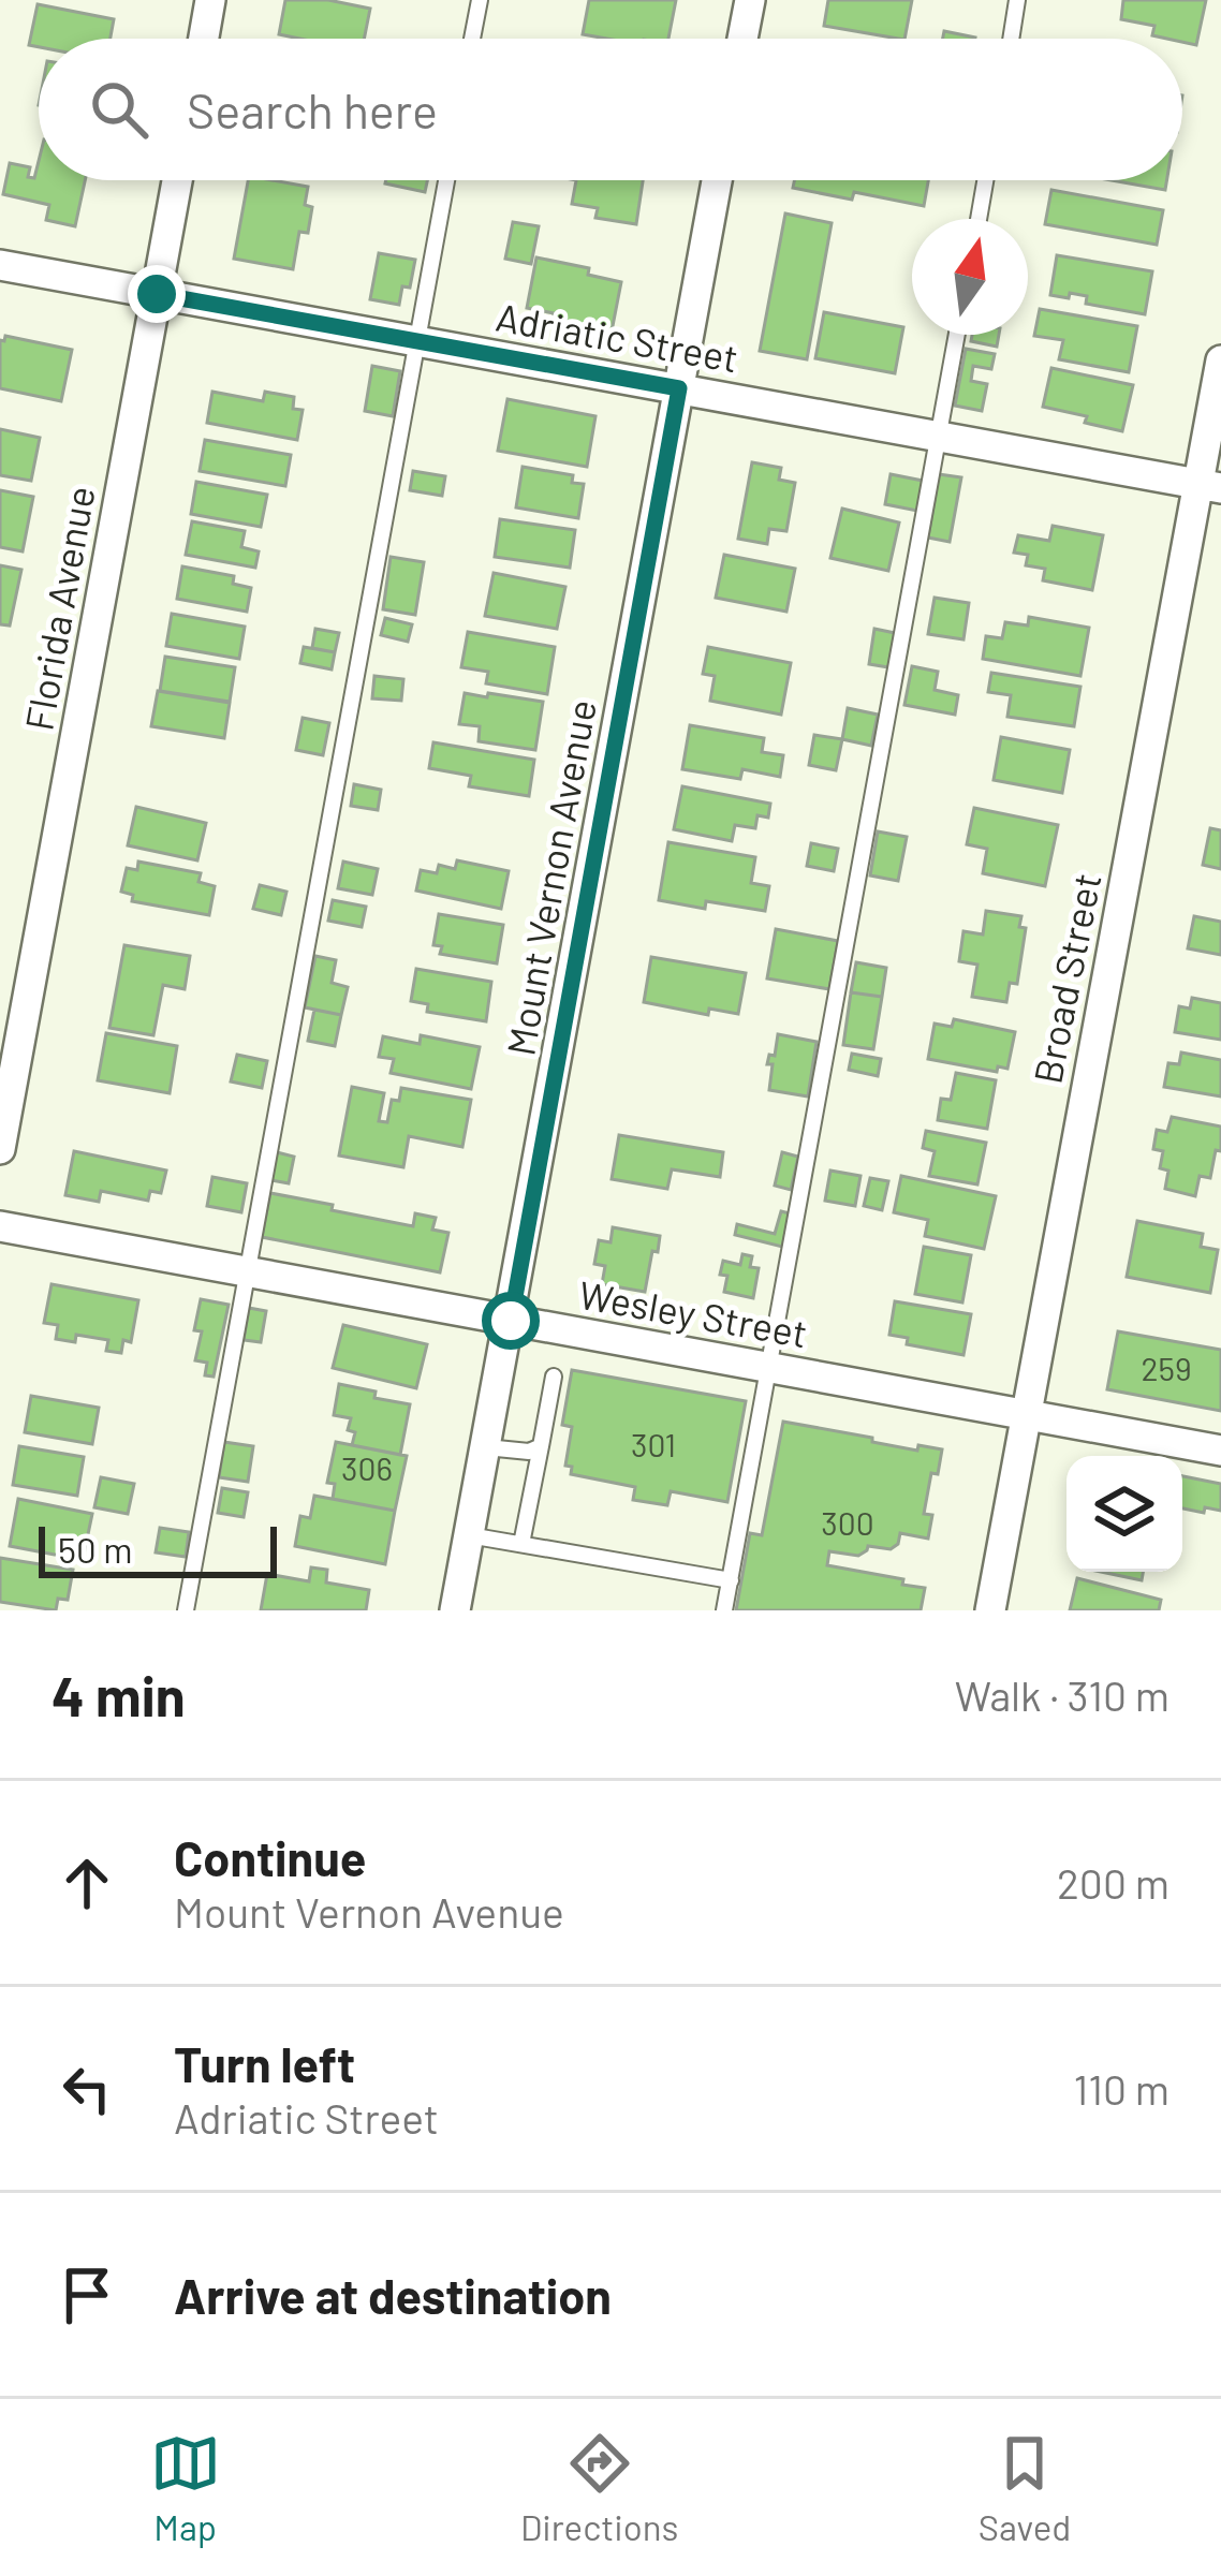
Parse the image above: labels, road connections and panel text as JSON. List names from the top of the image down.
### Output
{
  "streets": {
    "street": [
      "Adriatic Street",
      "Florida Avenue",
      "Mount Vernon Avenue",
      "Broad Street",
      "Wesley Street"
    ]
  },
  "crossings": [
    ["Adriatic Street", "Florida Avenue"],
    ["Adriatic Street", "Mount Vernon Avenue"],
    ["Adriatic Street", "Broad Street"],
    ["Mount Vernon Avenue", "Wesley Street"],
    ["Broad Street", "Wesley Street"]
  ],
  "house_numbers": [
    "259",
    "301",
    "306",
    "300"
  ],
  "scale_bar": "50 m",
  "north": "top",
  "page": {
    "search": "Search here",
    "scale": "50 m",
    "heading": ["4 min", "Walk · 310 m"],
    "list": [
      ["Continue", "Mount Vernon Avenue", "200 m"],
      ["Turn left", "Adriatic Street", "110 m"],
      "Arrive at destination"
    ],
    "nav": ["Map", "Directions", "Saved"]
  }
}
